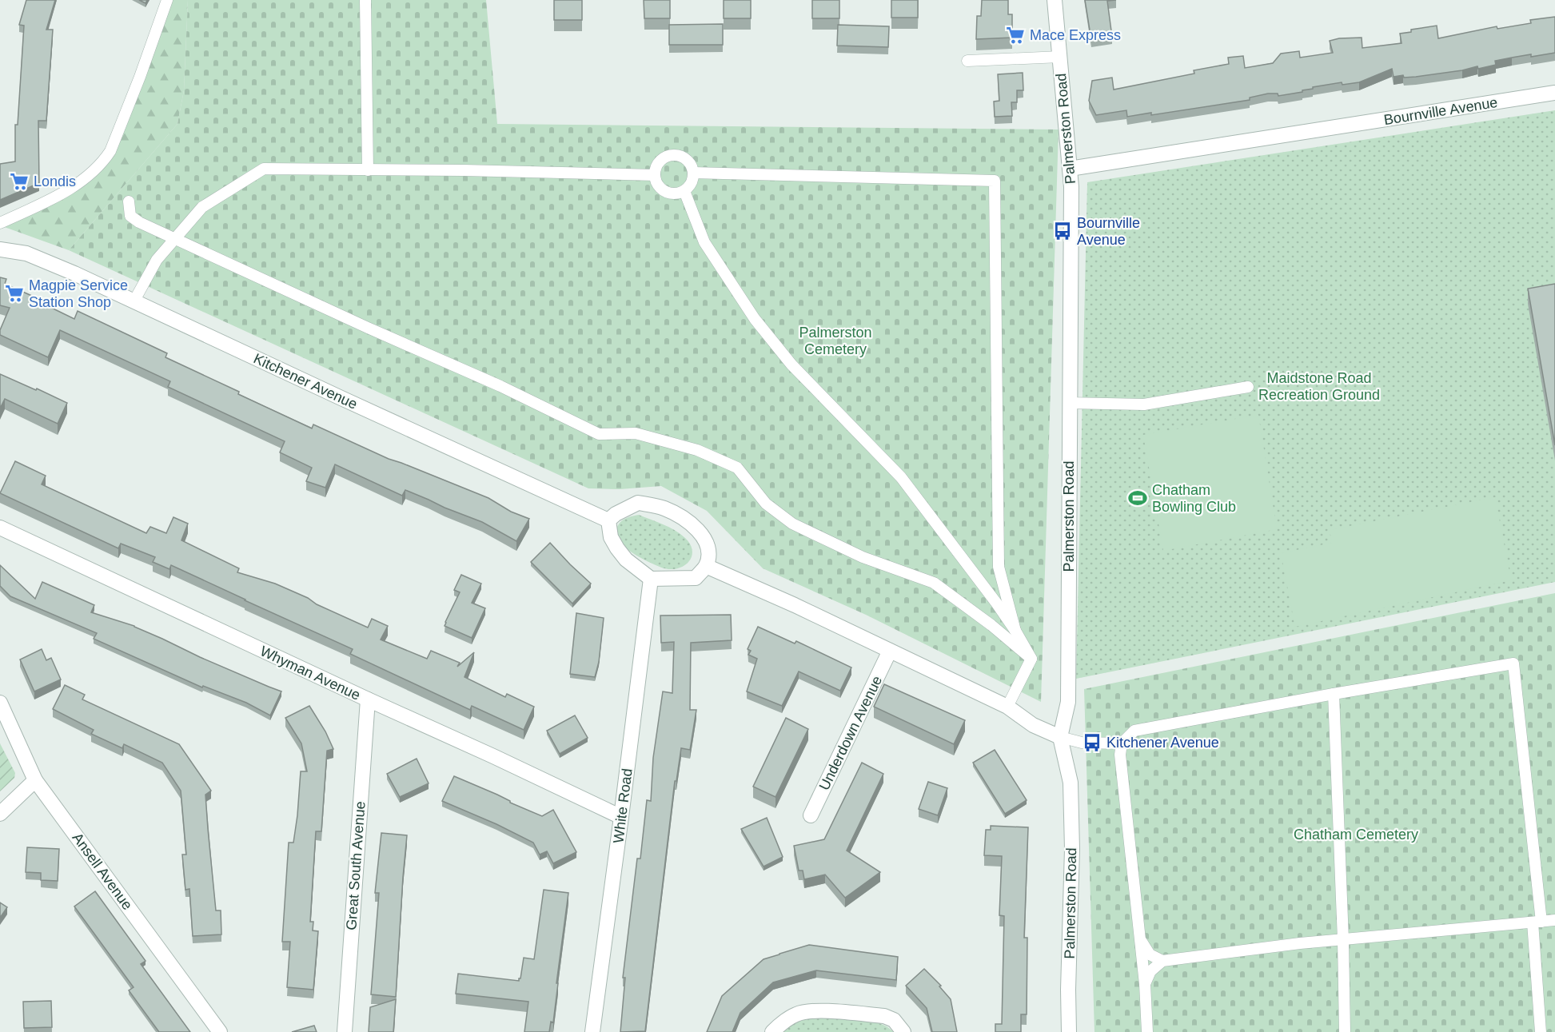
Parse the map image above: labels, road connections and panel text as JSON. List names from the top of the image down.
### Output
{
  "streets": {
    "street": [
      "Bournville Avenue",
      "Palmerston Road",
      "Kitchener Avenue",
      "Whyman Avenue",
      "Underdown Avenue",
      "White Road",
      "Great South Avenue",
      "Ansell Avenue"
    ]
  },
  "crossings": [
    ["Bournville Avenue", "Palmerston Road"],
    ["Kitchener Avenue", "White Road"],
    ["Whyman Avenue", "White Road"],
    ["Whyman Avenue", "Great South Avenue"]
  ],
  "parks": ["Palmerston Cemetery", "Maidstone Road Recreation Ground", "Chatham Cemetery"],
  "places": {
    "supermarket": ["Mace Express", "Londis", "Magpie Service Station Shop"],
    "bus stop": ["Bournville Avenue", "Kitchener Avenue"],
    "sports": ["Chatham Bowling Club"]
  }
}
